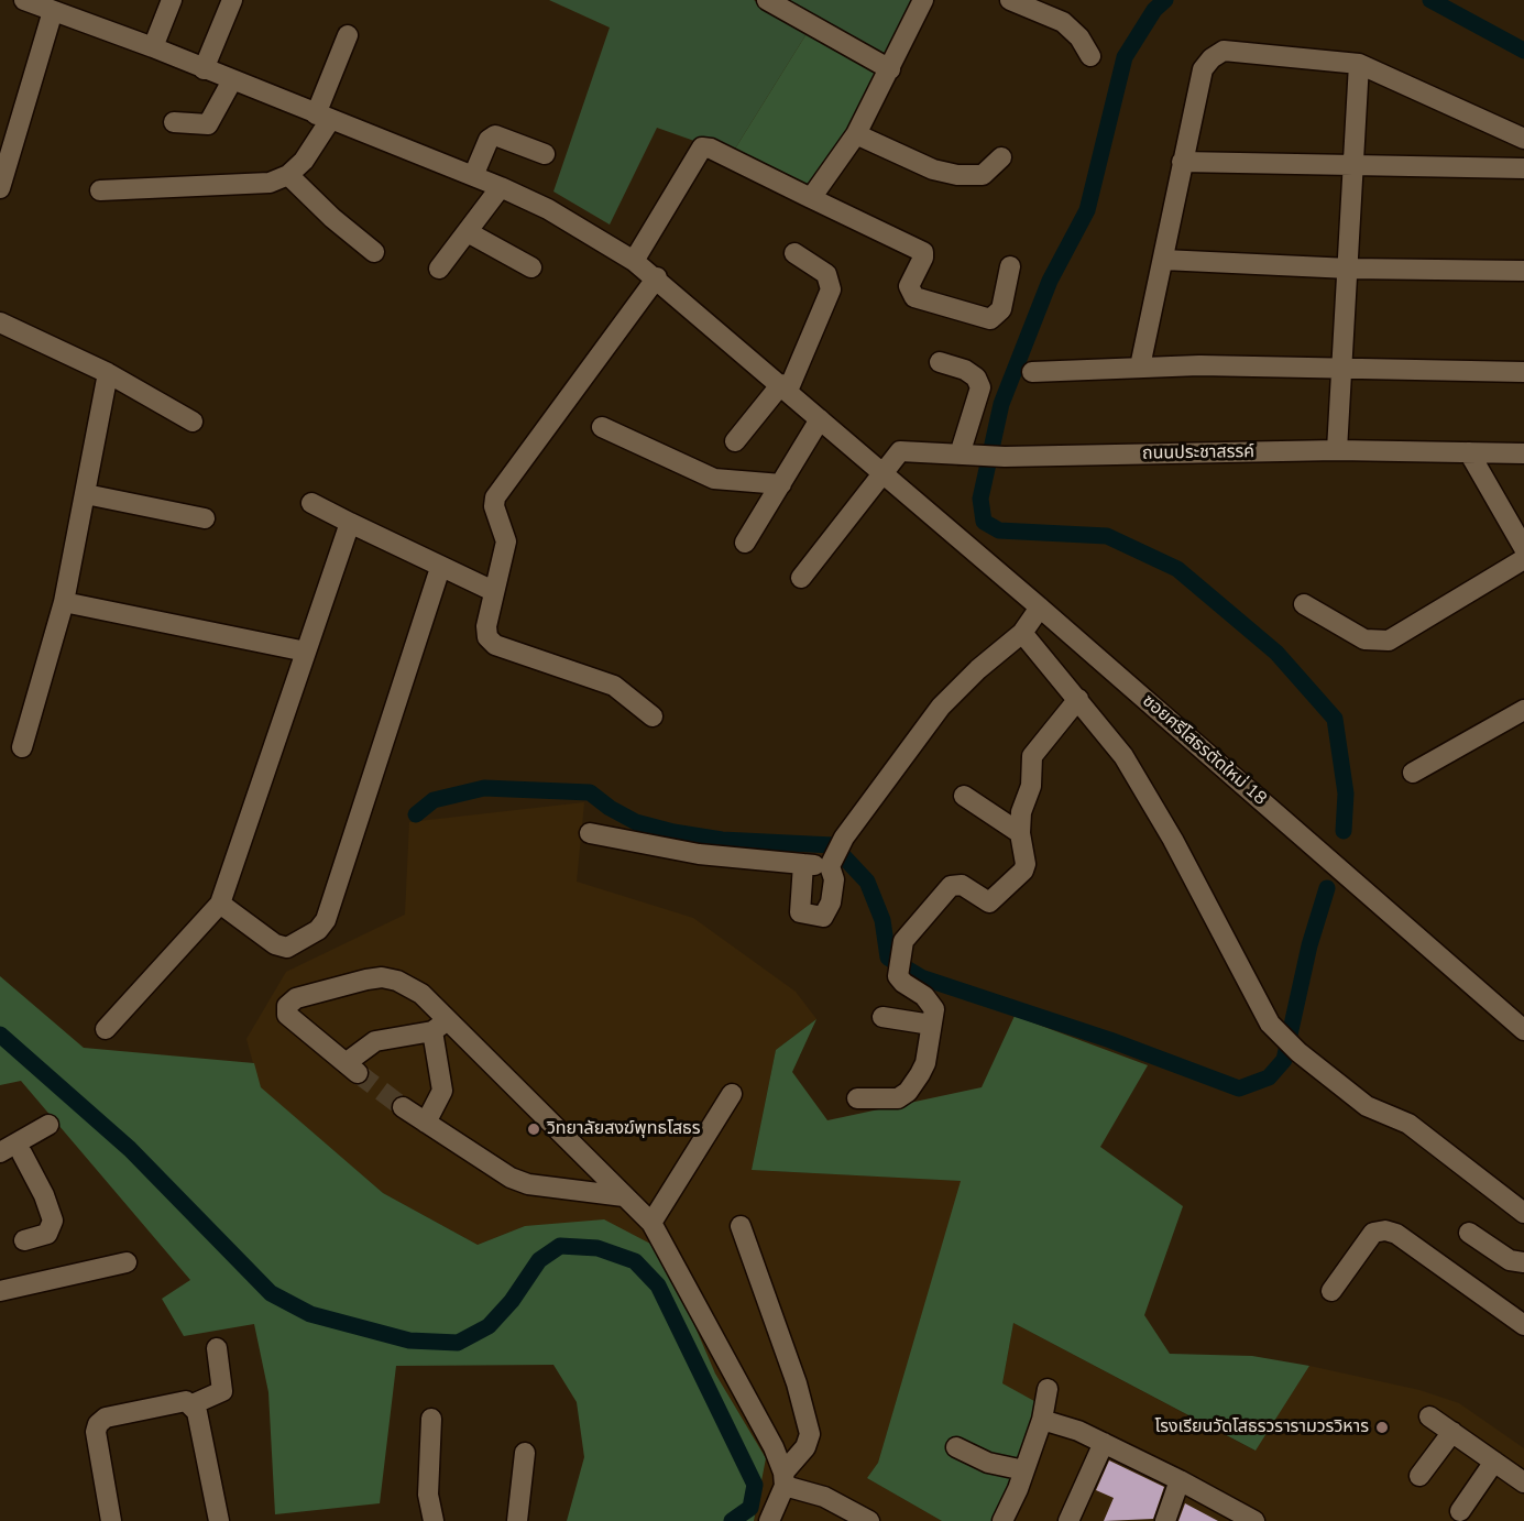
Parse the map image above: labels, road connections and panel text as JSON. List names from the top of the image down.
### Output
{
  "streets": {
    "street": ["ถนนประชาสรรค์", "ซอยศรีโสธรตัดใหม่ 18"]
  },
  "crossings": [
    ["ถนนประชาสรรค์", "ซอยศรีโสธรตัดใหม่ 18"]
  ],
  "places": ["วิทยาลัยสงฆ์พุทธโสธร", "โรงเรียนวัดโสธรวรารามวรวิหาร"]
}
